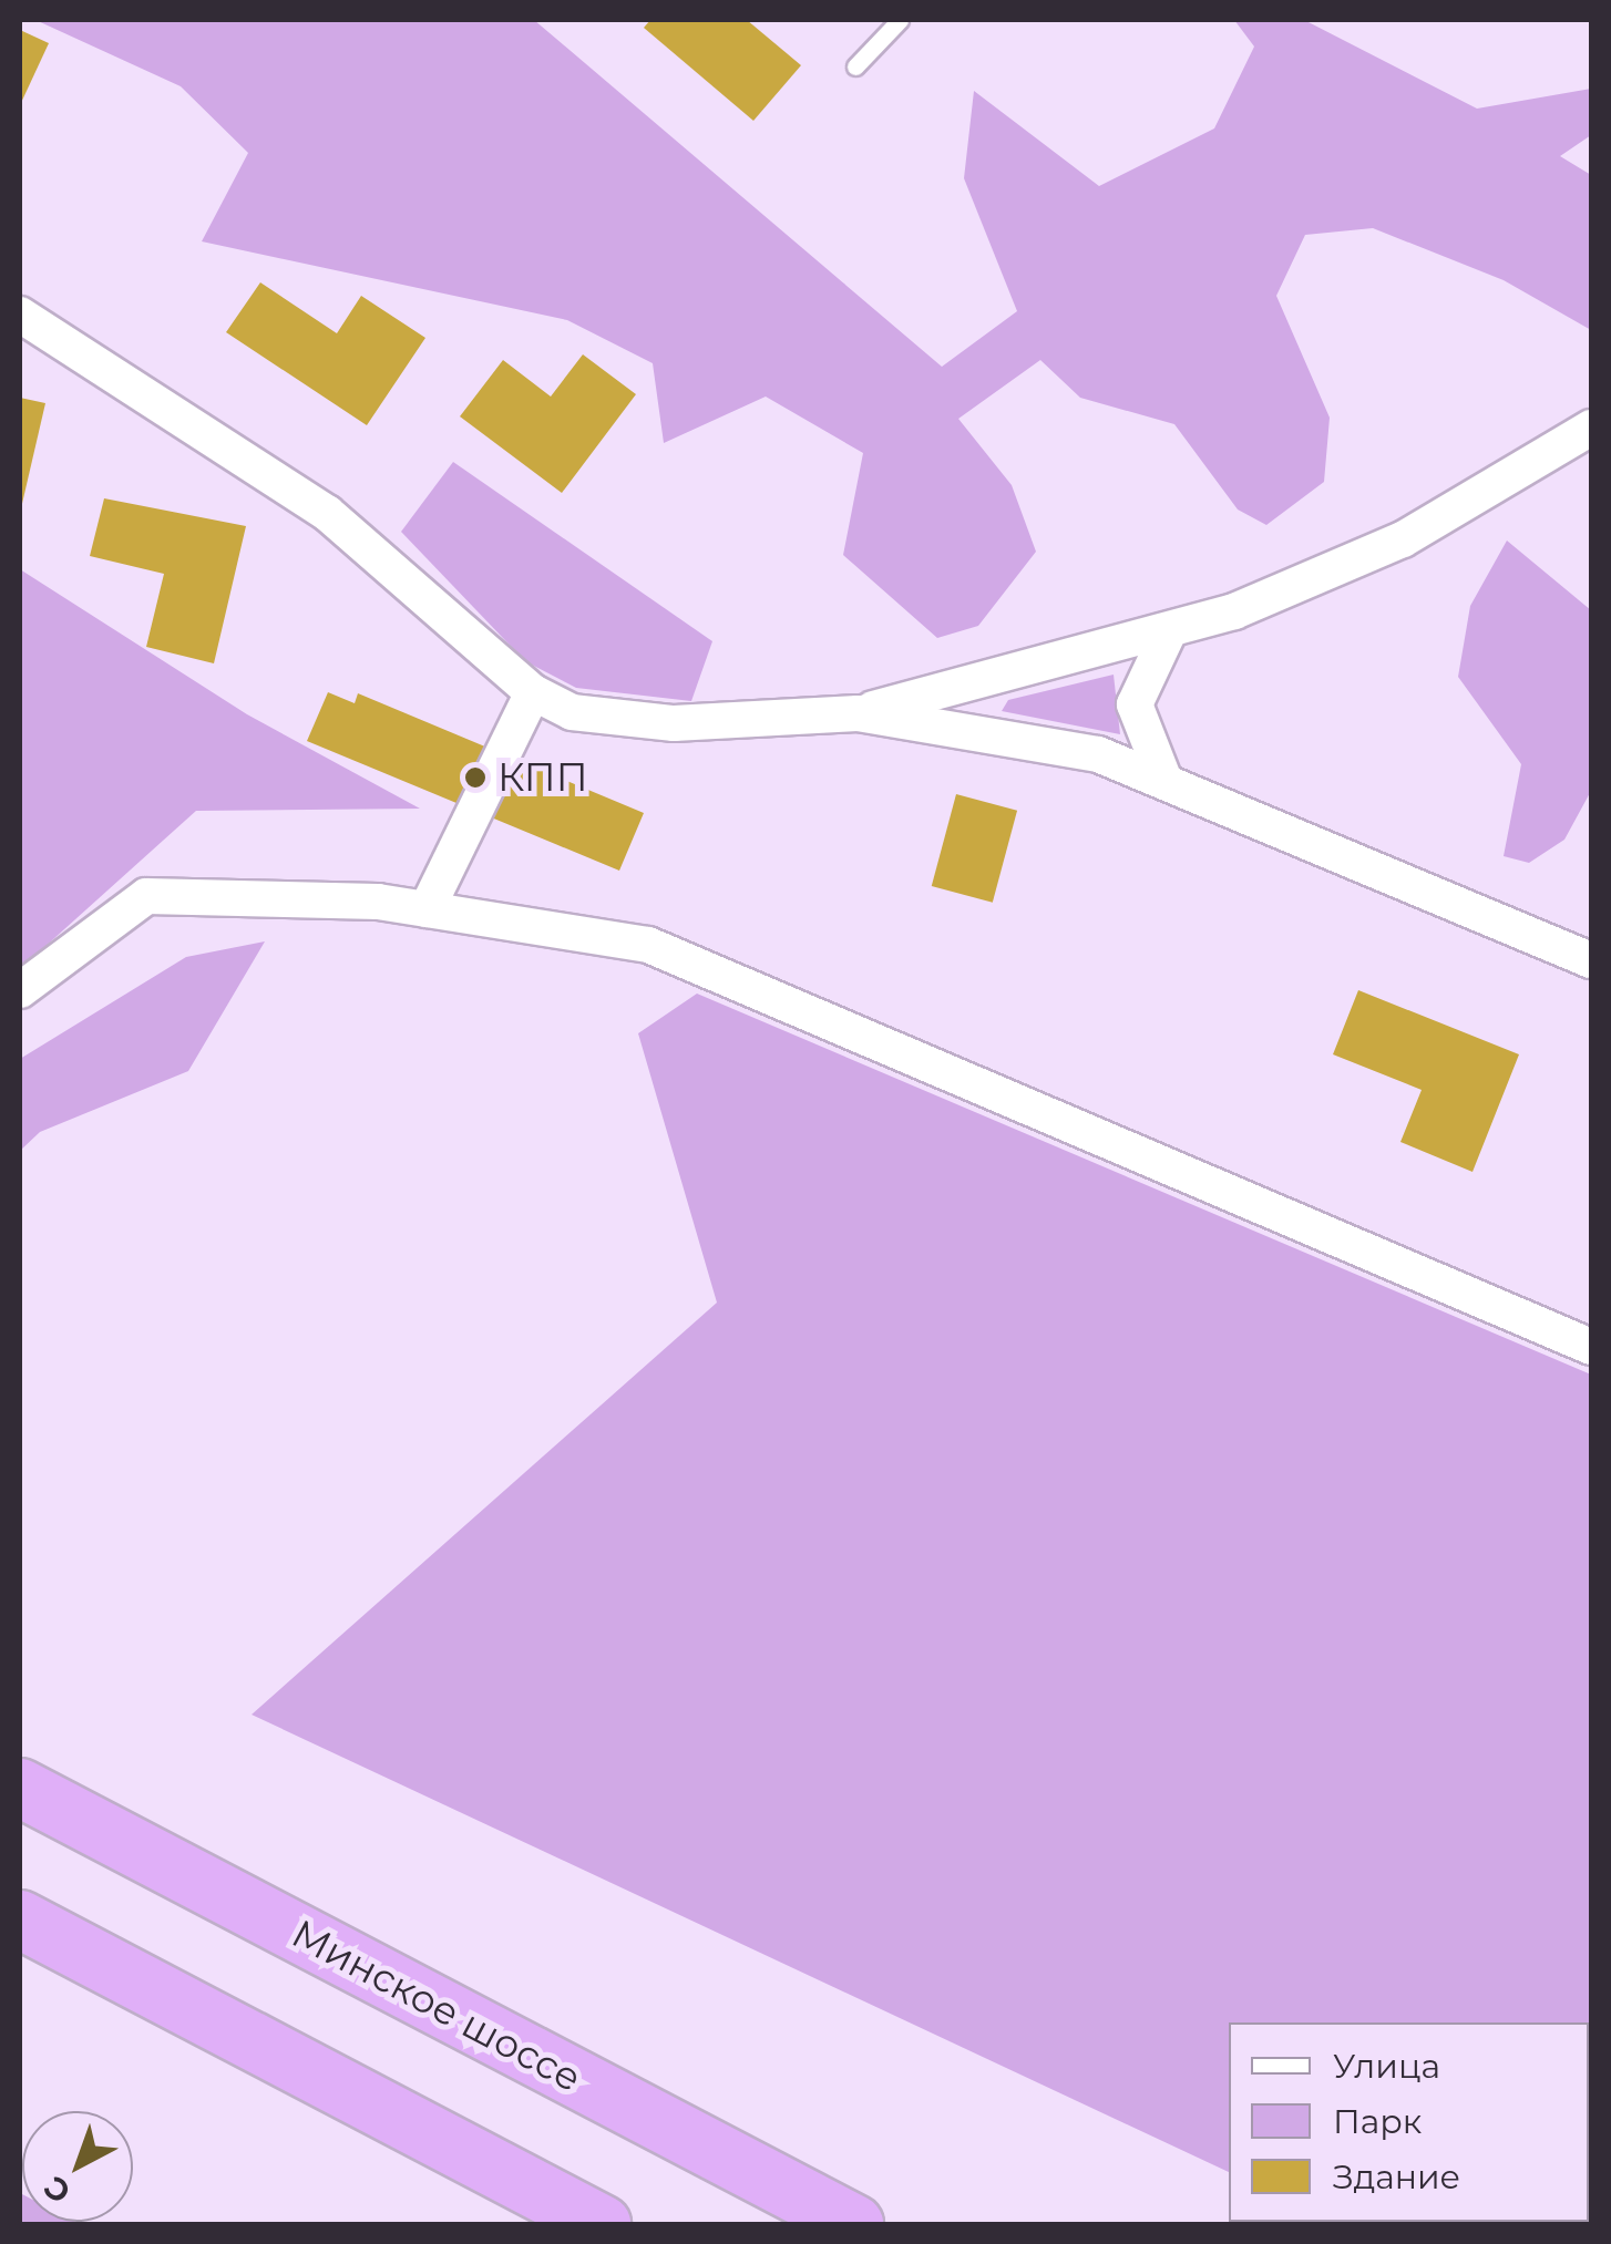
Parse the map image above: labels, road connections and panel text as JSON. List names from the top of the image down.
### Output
{
  "streets": {
    "highway": ["Минское шоссе"]
  },
  "places": ["КПП"],
  "legend": ["Улица", "Парк", "Здание"],
  "north": "bottom left"
}
